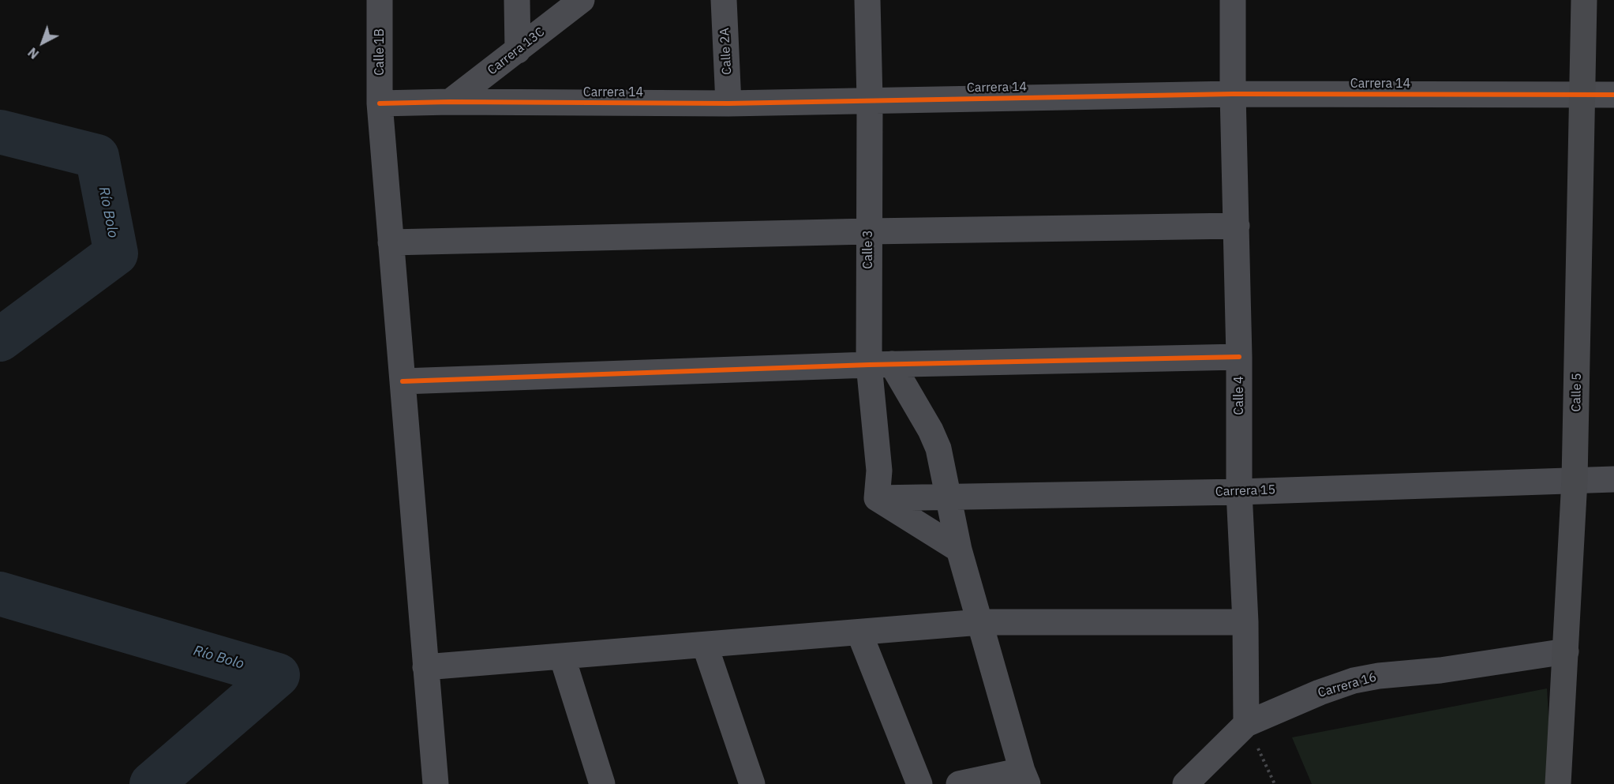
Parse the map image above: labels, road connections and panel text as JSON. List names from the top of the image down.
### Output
{
  "streets": {
    "street": [
      "Carrera 13C",
      "Calle 2A",
      "Calle 1B",
      "Carrera 14",
      "Calle 3",
      "Calle 5",
      "Calle 4",
      "Carrera 15",
      "Carrera 16"
    ]
  },
  "crossings": [
    ["Carrera 13C", "Carrera 14"],
    ["Calle 2A", "Carrera 14"],
    ["Calle 1B", "Carrera 14"],
    ["Carrera 14", "Calle 3"],
    ["Carrera 14", "Calle 5"],
    ["Carrera 14", "Calle 4"],
    ["Calle 3", "Carrera 15"],
    ["Calle 5", "Carrera 15"],
    ["Calle 5", "Carrera 16"],
    ["Calle 4", "Carrera 15"],
    ["Calle 4", "Carrera 16"]
  ],
  "water": ["Río Bolo"],
  "north": "bottom left"
}
